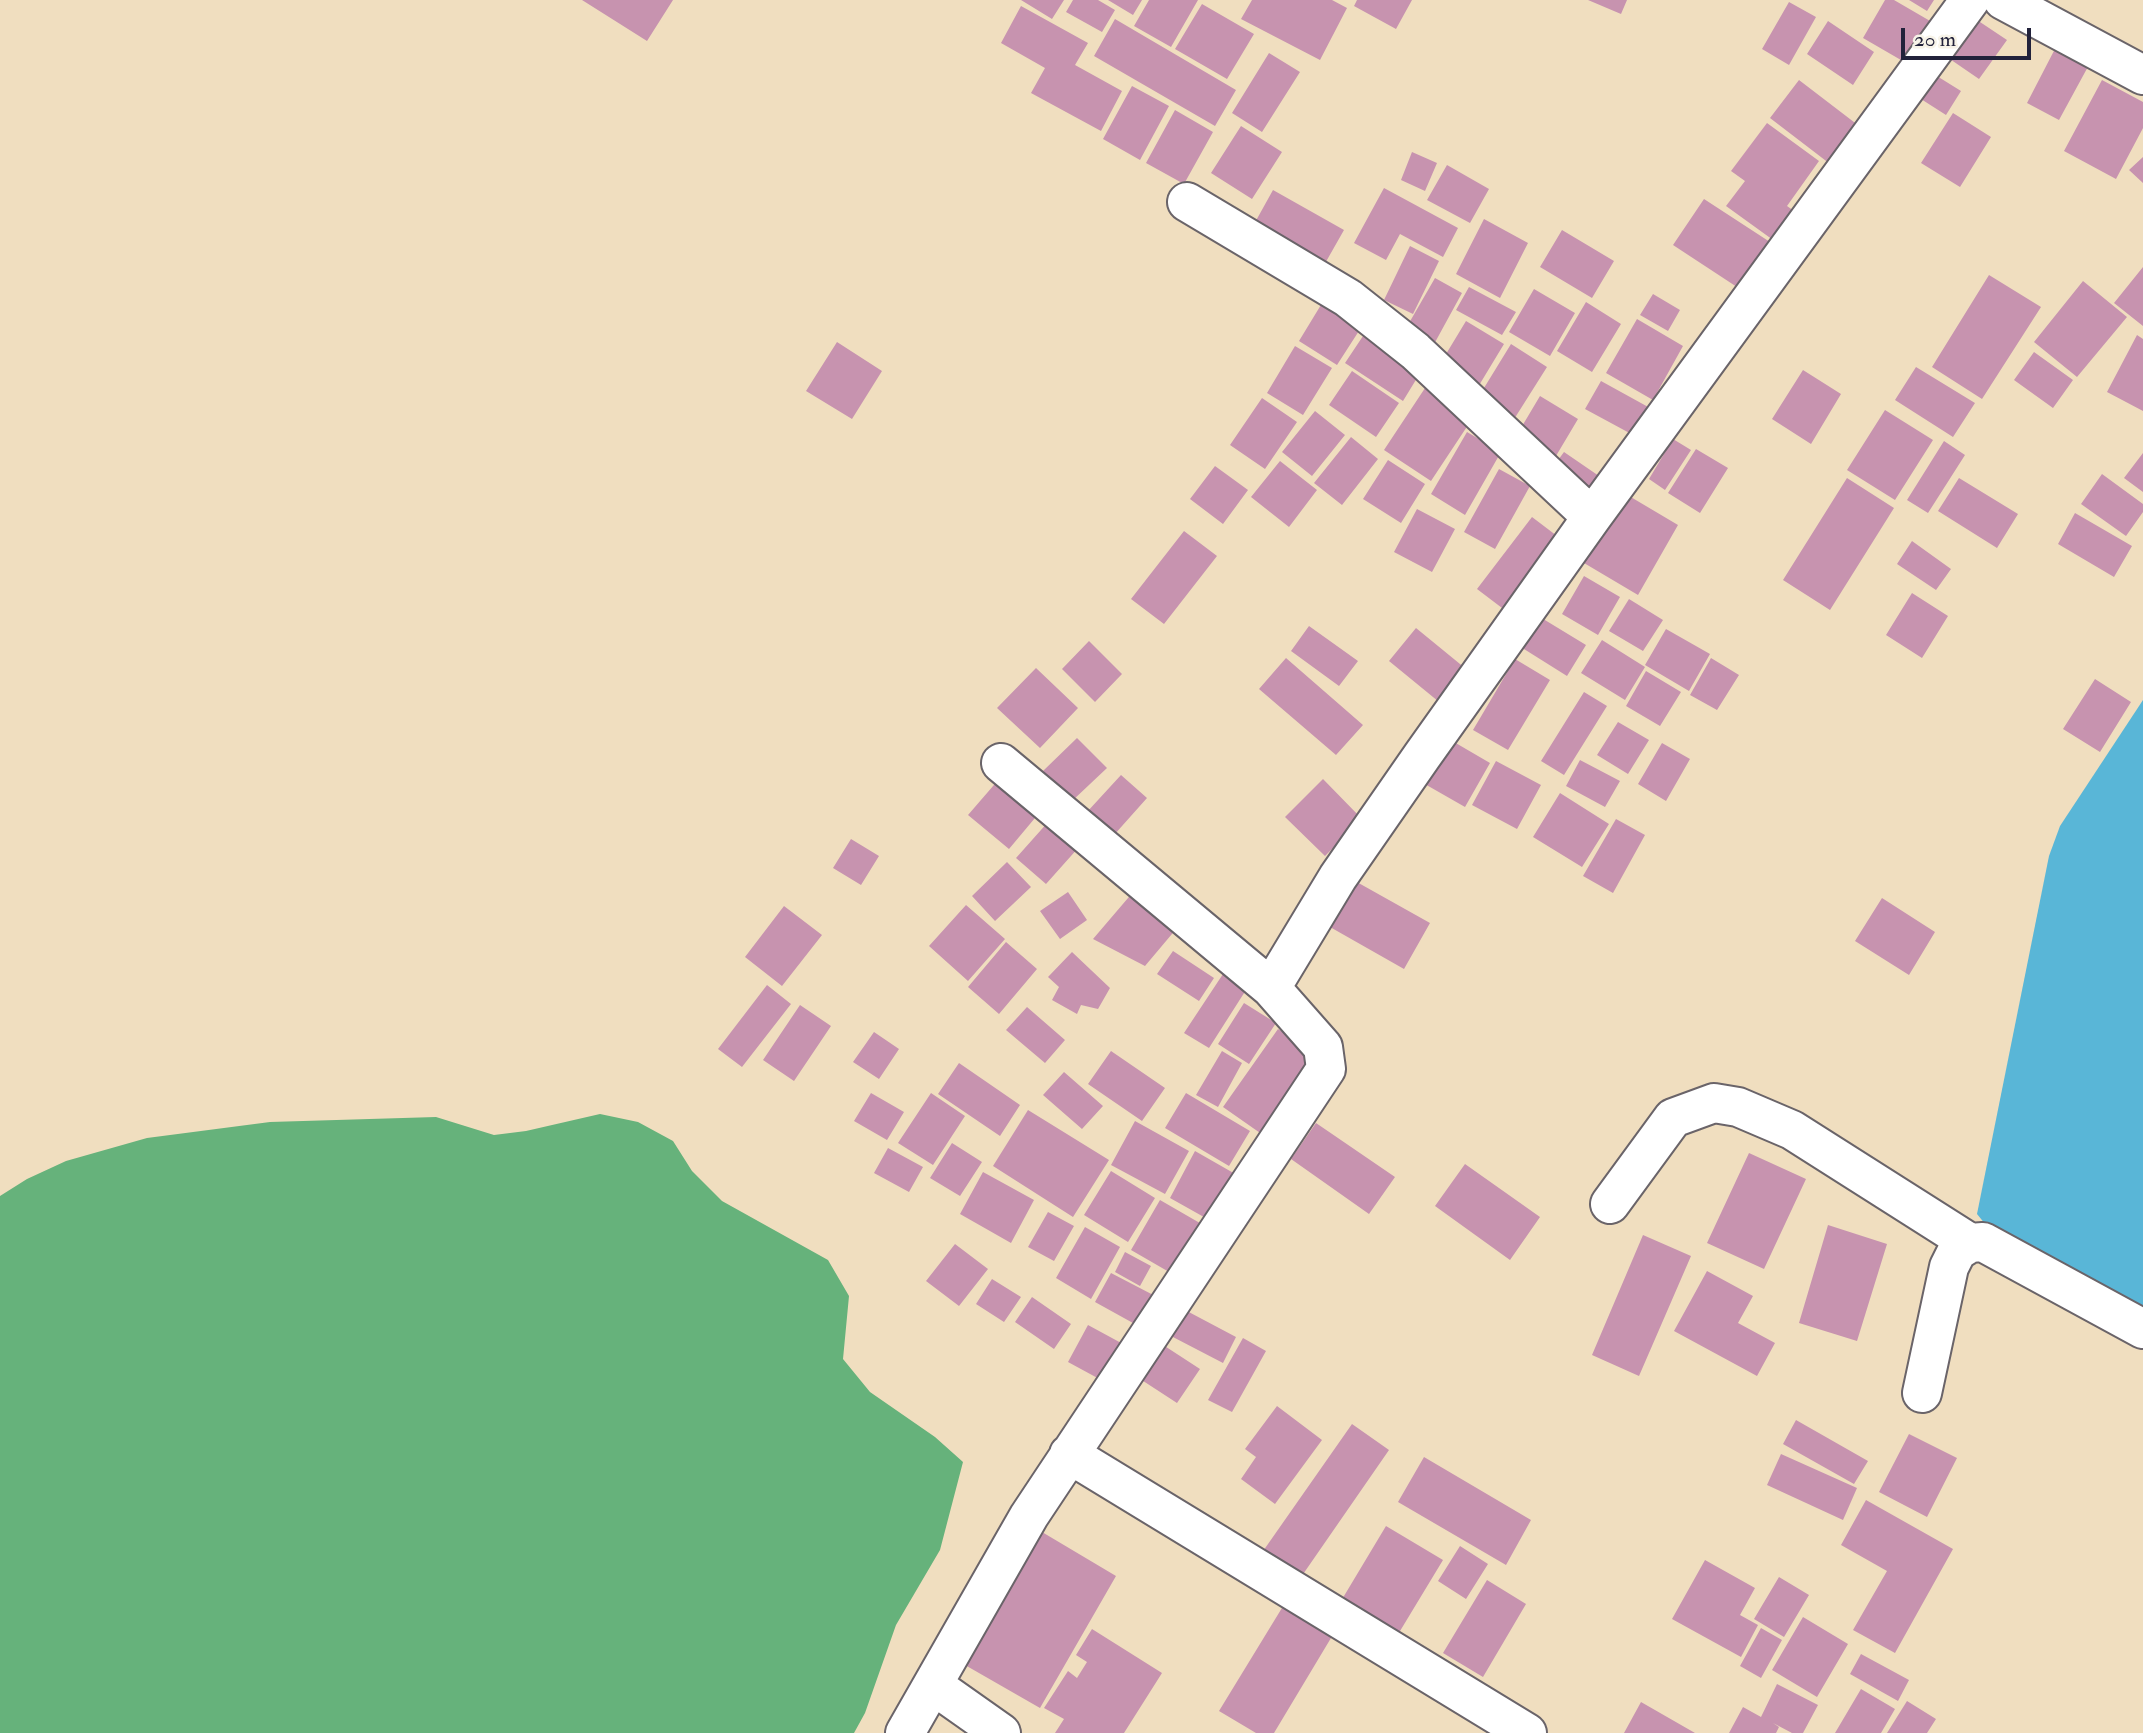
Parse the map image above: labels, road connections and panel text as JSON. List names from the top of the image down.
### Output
{
  "scale_bar": "20 m"
}
